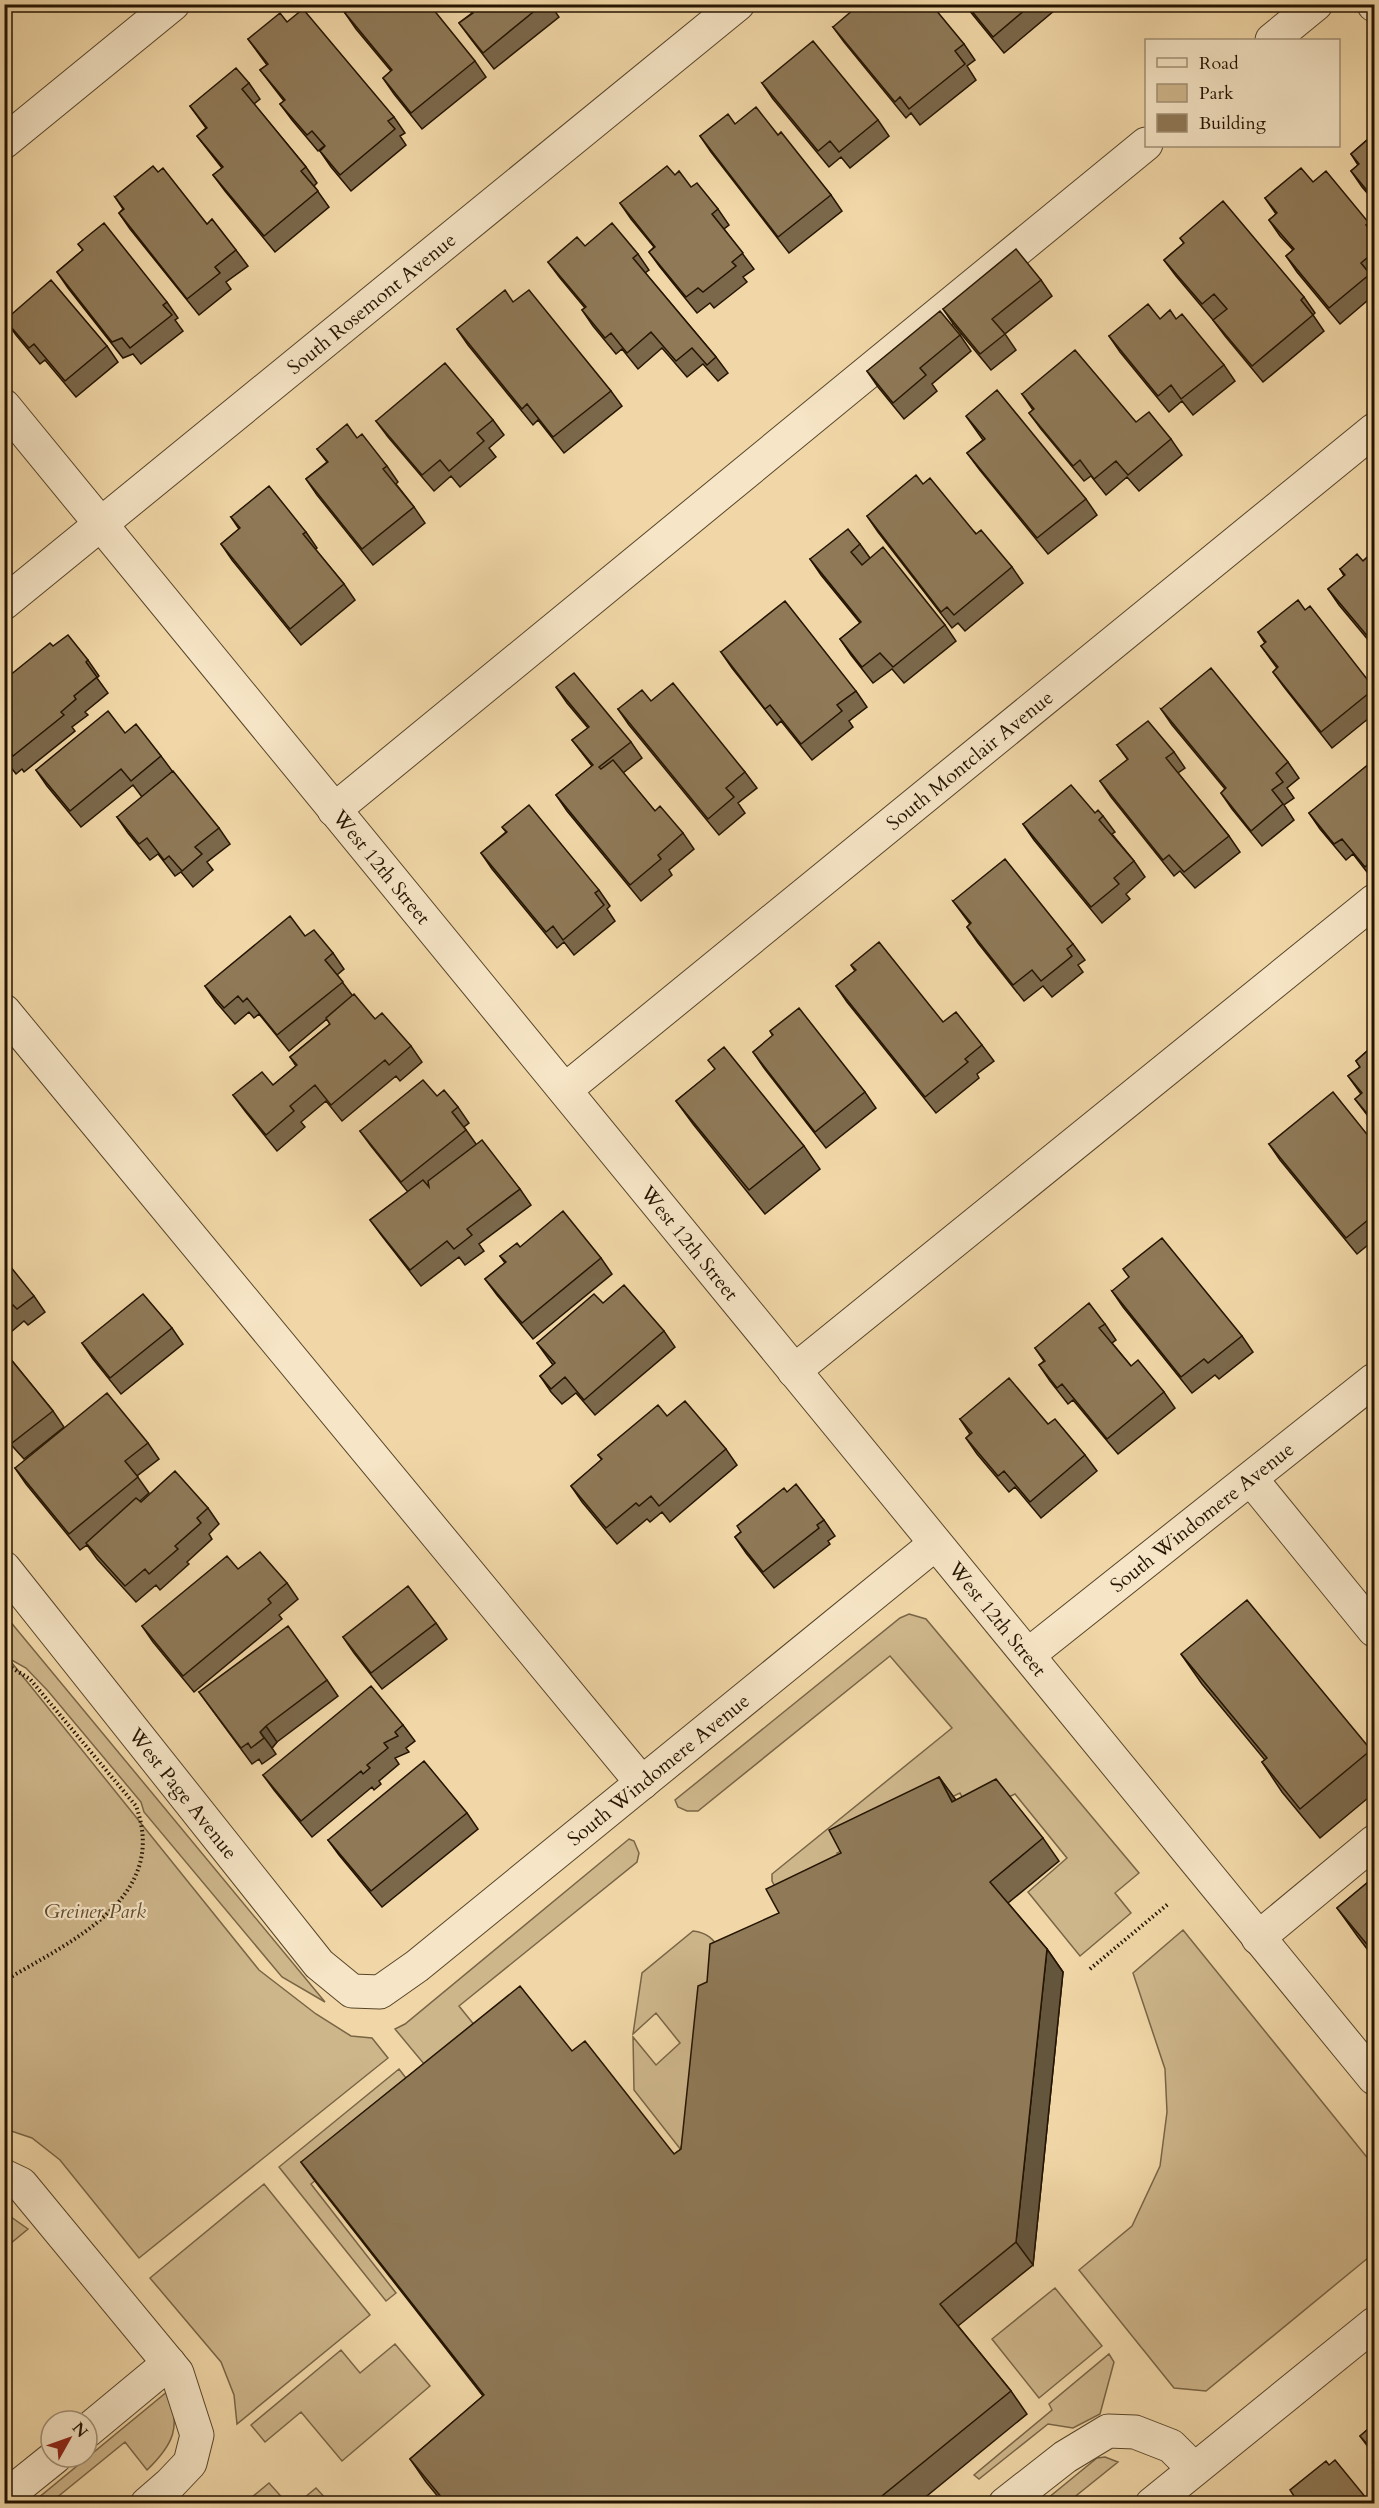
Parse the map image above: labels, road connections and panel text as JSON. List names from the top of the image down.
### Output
{
  "streets": {
    "street": [
      "South Rosemont Avenue",
      "South Montclair Avenue",
      "West 12th Street",
      "South Windomere Avenue",
      "West Page Avenue"
    ]
  },
  "crossings": [
    ["South Rosemont Avenue", "West 12th Street"],
    ["South Montclair Avenue", "West 12th Street"],
    ["West 12th Street", "South Windomere Avenue"],
    ["South Windomere Avenue", "West Page Avenue"]
  ],
  "parks": ["Greiner Park"],
  "legend": ["Road", "Park", "Building"],
  "north": "top right"
}
